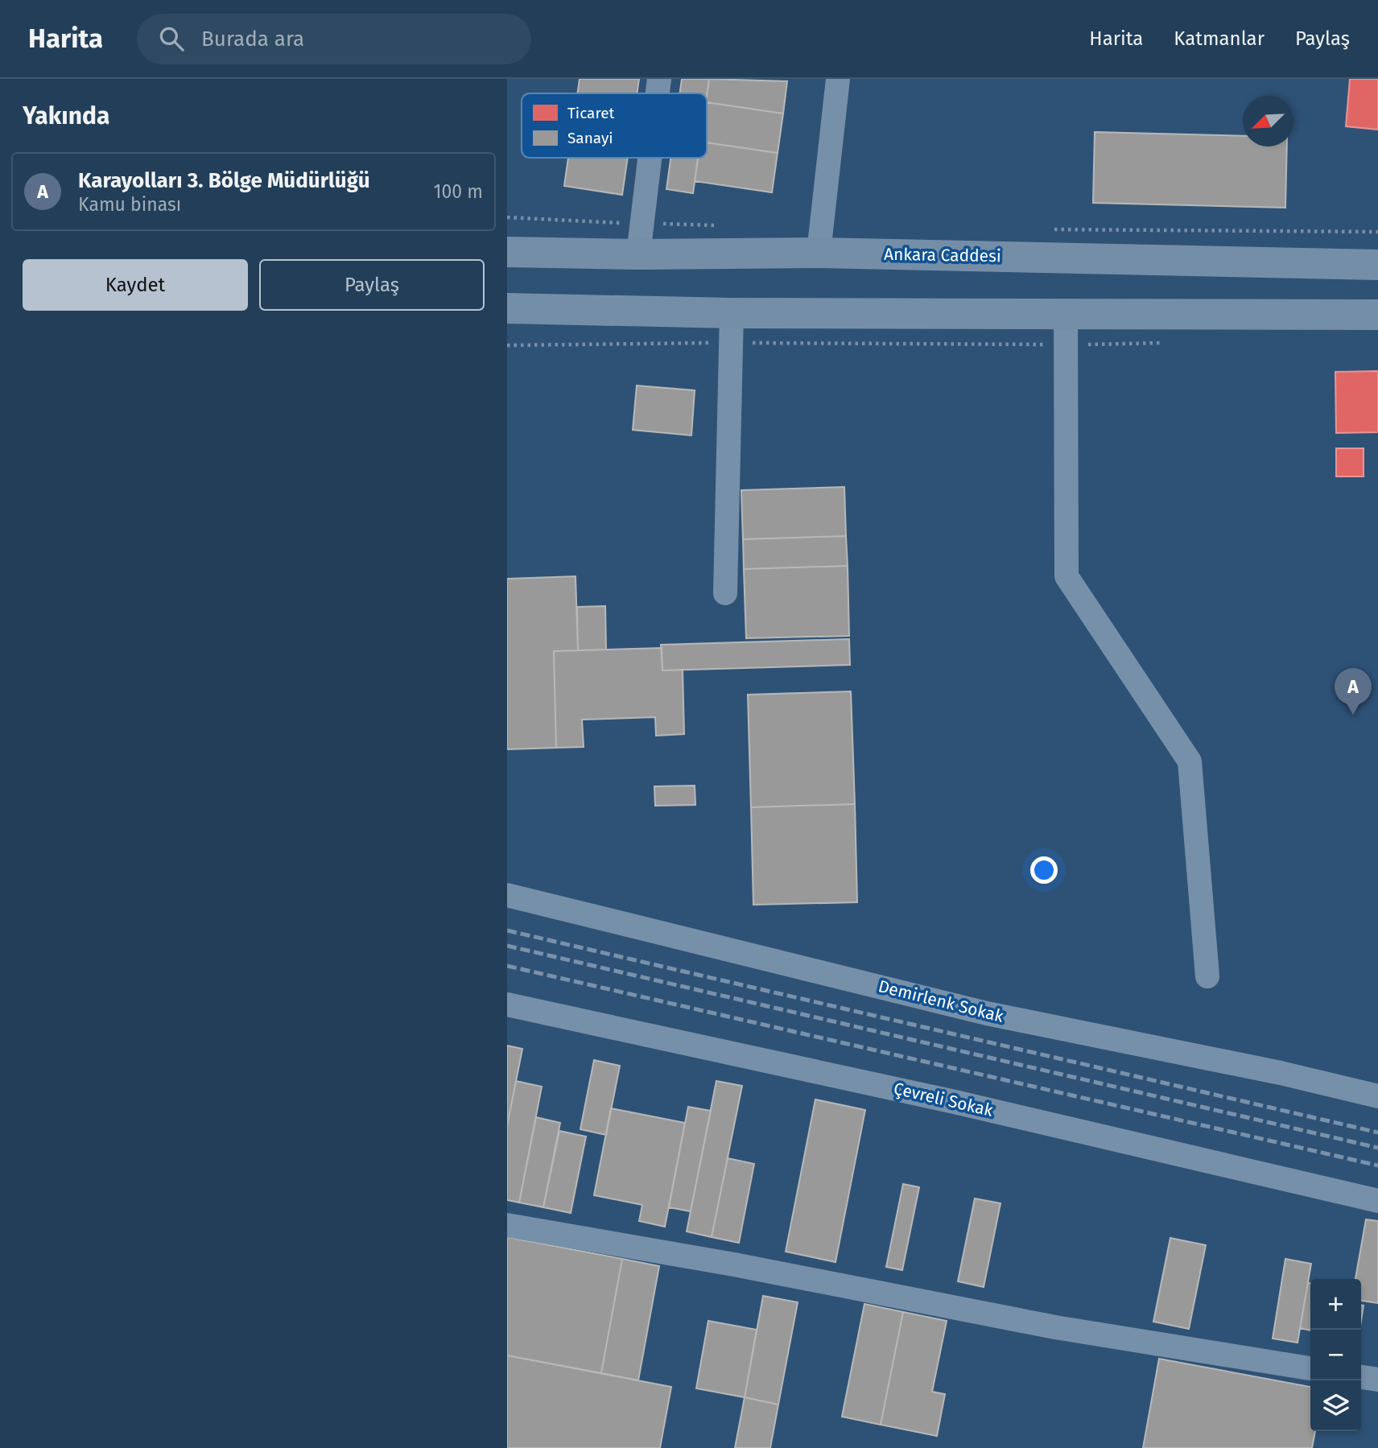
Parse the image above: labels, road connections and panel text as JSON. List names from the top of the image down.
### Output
{
  "streets": {
    "main road": ["Ankara Caddesi"],
    "street": ["Demirlenk Sokak", "Çevreli Sokak"]
  },
  "legend": ["Ticaret", "Sanayi"],
  "north": "bottom left",
  "page": {
    "header": "Harita",
    "search": "Burada ara",
    "nav": ["Harita", "Katmanlar", "Paylaş"],
    "heading": "Yakında",
    "list": [
      {
        "mark": "A",
        "name": "Karayolları 3. Bölge Müdürlüğü",
        "note": "Kamu binası",
        "value": "100 m"
      }
    ],
    "buttons": ["Kaydet", "Paylaş"],
    "pins": "A",
    "map_buttons": ["+", "−"]
  }
}
